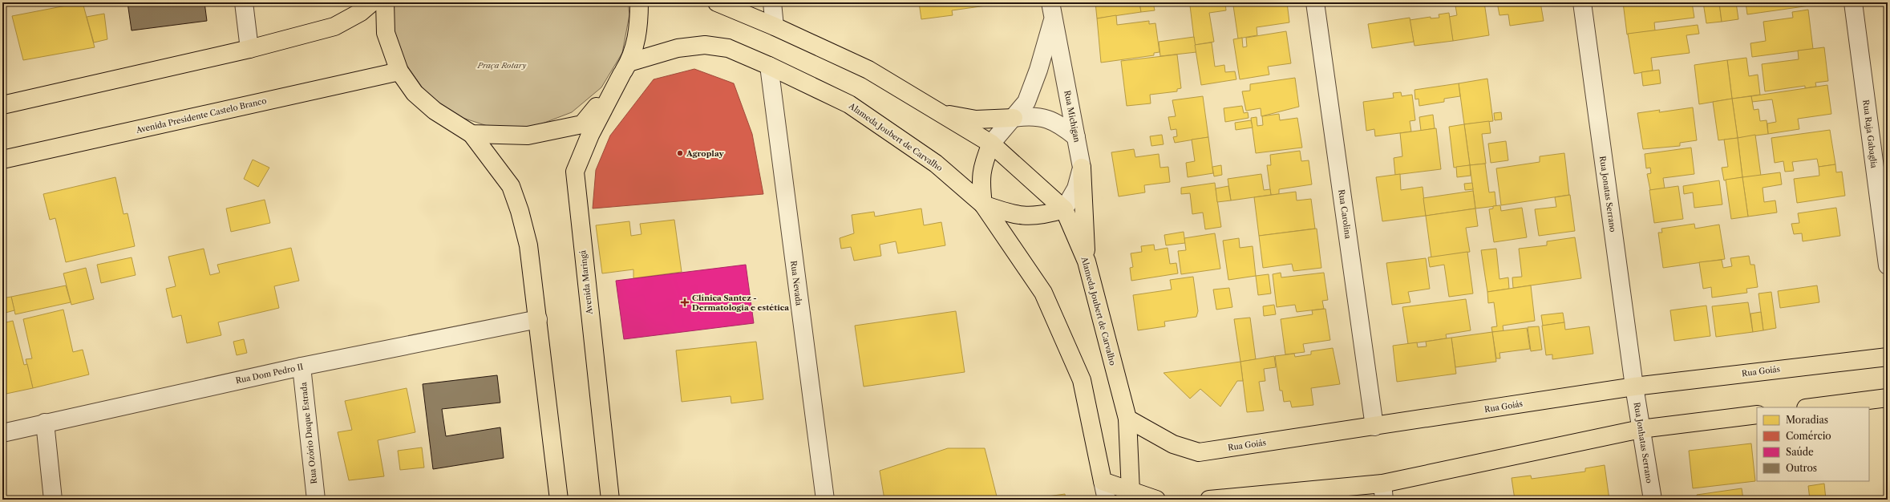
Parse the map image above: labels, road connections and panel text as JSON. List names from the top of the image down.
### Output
{
  "streets": {
    "main road": [
      "Avenida Presidente Castelo Branco",
      "Alameda Joubert de Carvalho",
      "Avenida Maringá",
      "Rua Goiás"
    ],
    "street": [
      "Rua Michigan",
      "Rua Raja Gabaglia",
      "Rua Jonatas Serrano",
      "Rua Carolina",
      "Rua Nevada",
      "Rua Dom Pedro II",
      "Rua Ozório Duque Estrada",
      "Rua Jonhatas Serrano"
    ]
  },
  "crossings": [
    ["Rua Michigan", "Alameda Joubert de Carvalho"],
    ["Alameda Joubert de Carvalho", "Avenida Maringá"],
    ["Alameda Joubert de Carvalho", "Rua Nevada"],
    ["Alameda Joubert de Carvalho", "Rua Goiás"],
    ["Rua Jonatas Serrano", "Rua Goiás"],
    ["Rua Jonatas Serrano", "Rua Jonhatas Serrano"],
    ["Rua Carolina", "Rua Goiás"],
    ["Rua Goiás", "Rua Jonhatas Serrano"],
    ["Rua Dom Pedro II", "Rua Ozório Duque Estrada"]
  ],
  "parks": ["Praça Rotary"],
  "places": {
    "other": ["Agroplay"],
    "health": ["Clínica Santez - Dermatologia e estética"]
  },
  "legend": [
    "Moradias",
    "Comércio",
    "Saúde",
    "Outros"
  ]
}
